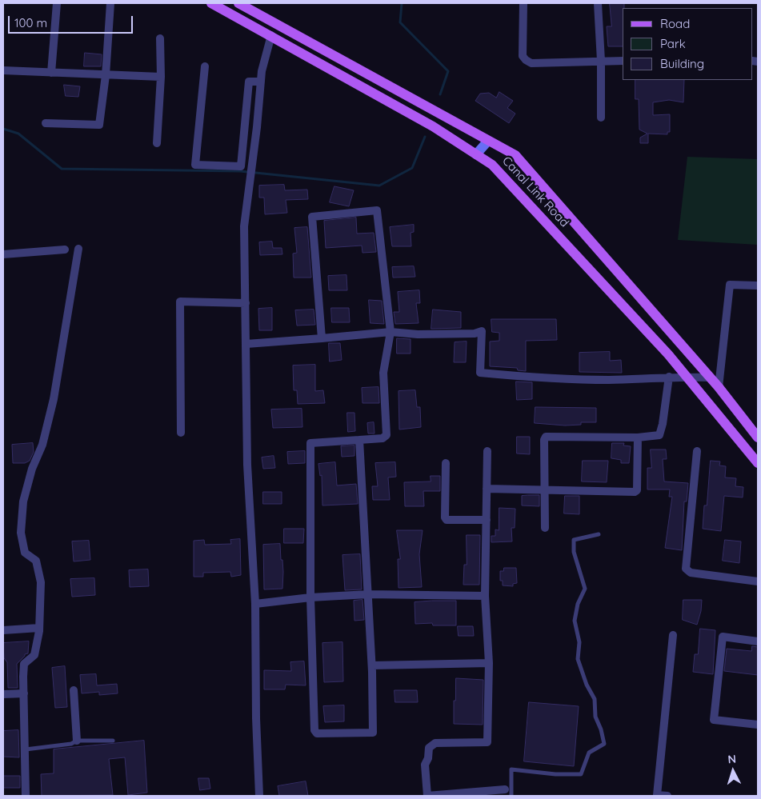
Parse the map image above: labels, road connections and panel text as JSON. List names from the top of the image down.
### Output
{
  "streets": {
    "main road": ["Canal Link Road"]
  },
  "legend": ["Road", "Park", "Building"],
  "scale_bar": "100 m",
  "north": "top"
}
